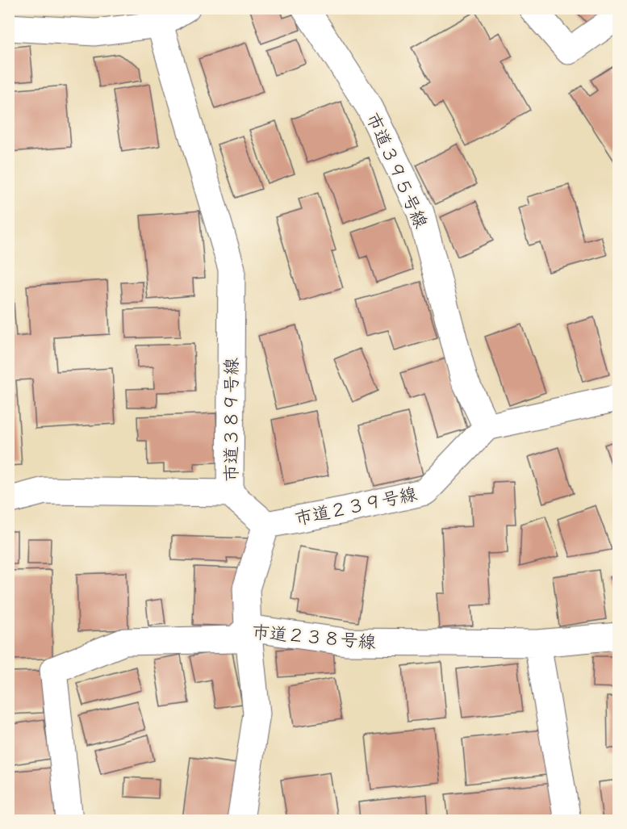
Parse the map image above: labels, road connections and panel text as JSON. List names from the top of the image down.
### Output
{
  "streets": {
    "street": [
      "市道３９５号線",
      "市道３８９号線",
      "市道２３９号線",
      "市道２３８号線"
    ]
  },
  "crossings": [
    ["市道３９５号線", "市道２３９号線"],
    ["市道３８９号線", "市道２３９号線"]
  ]
}
